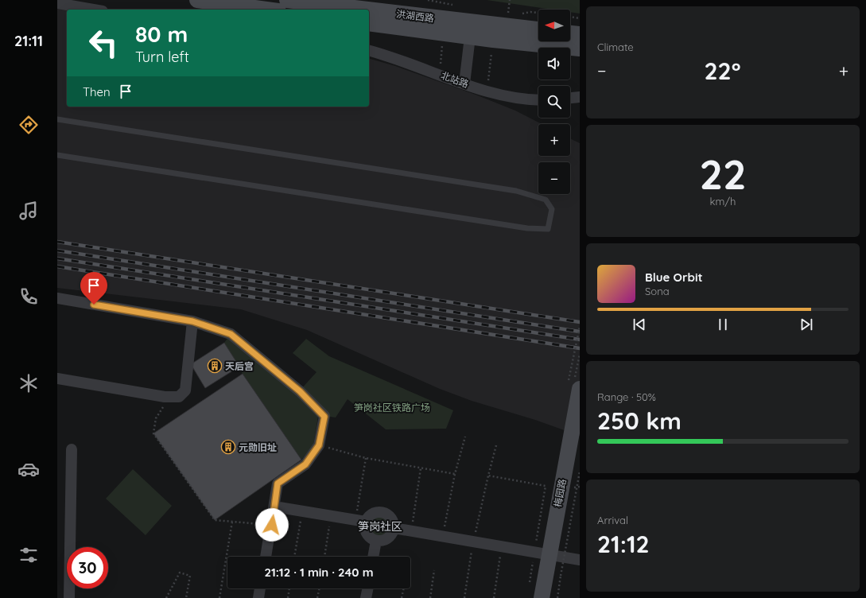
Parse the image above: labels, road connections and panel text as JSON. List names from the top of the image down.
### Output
{
  "streets": {
    "main road": ["洪湖西路", "梅园路"],
    "street": ["北站路"]
  },
  "districts": ["笋岗社区"],
  "parks": ["笋岗社区铁路广场"],
  "places": {
    "building": ["天后宫", "元勋旧址"]
  },
  "north": "left",
  "page": {
    "tabs": "21:11",
    "tile": [
      "Climate",
      ["22", "km/h"],
      ["Range · 50%", "250 km"],
      ["Arrival", "21:12"]
    ],
    "map_buttons": ["+", "−"],
    "turn": ["80 m", "Turn left"],
    "heat": ["−", "22°", "+"],
    "then": "Then",
    "song": ["Blue Orbit", "Sona"],
    "limit": "30",
    "trip": "21:12 · 1 min · 240 m"
  }
}
